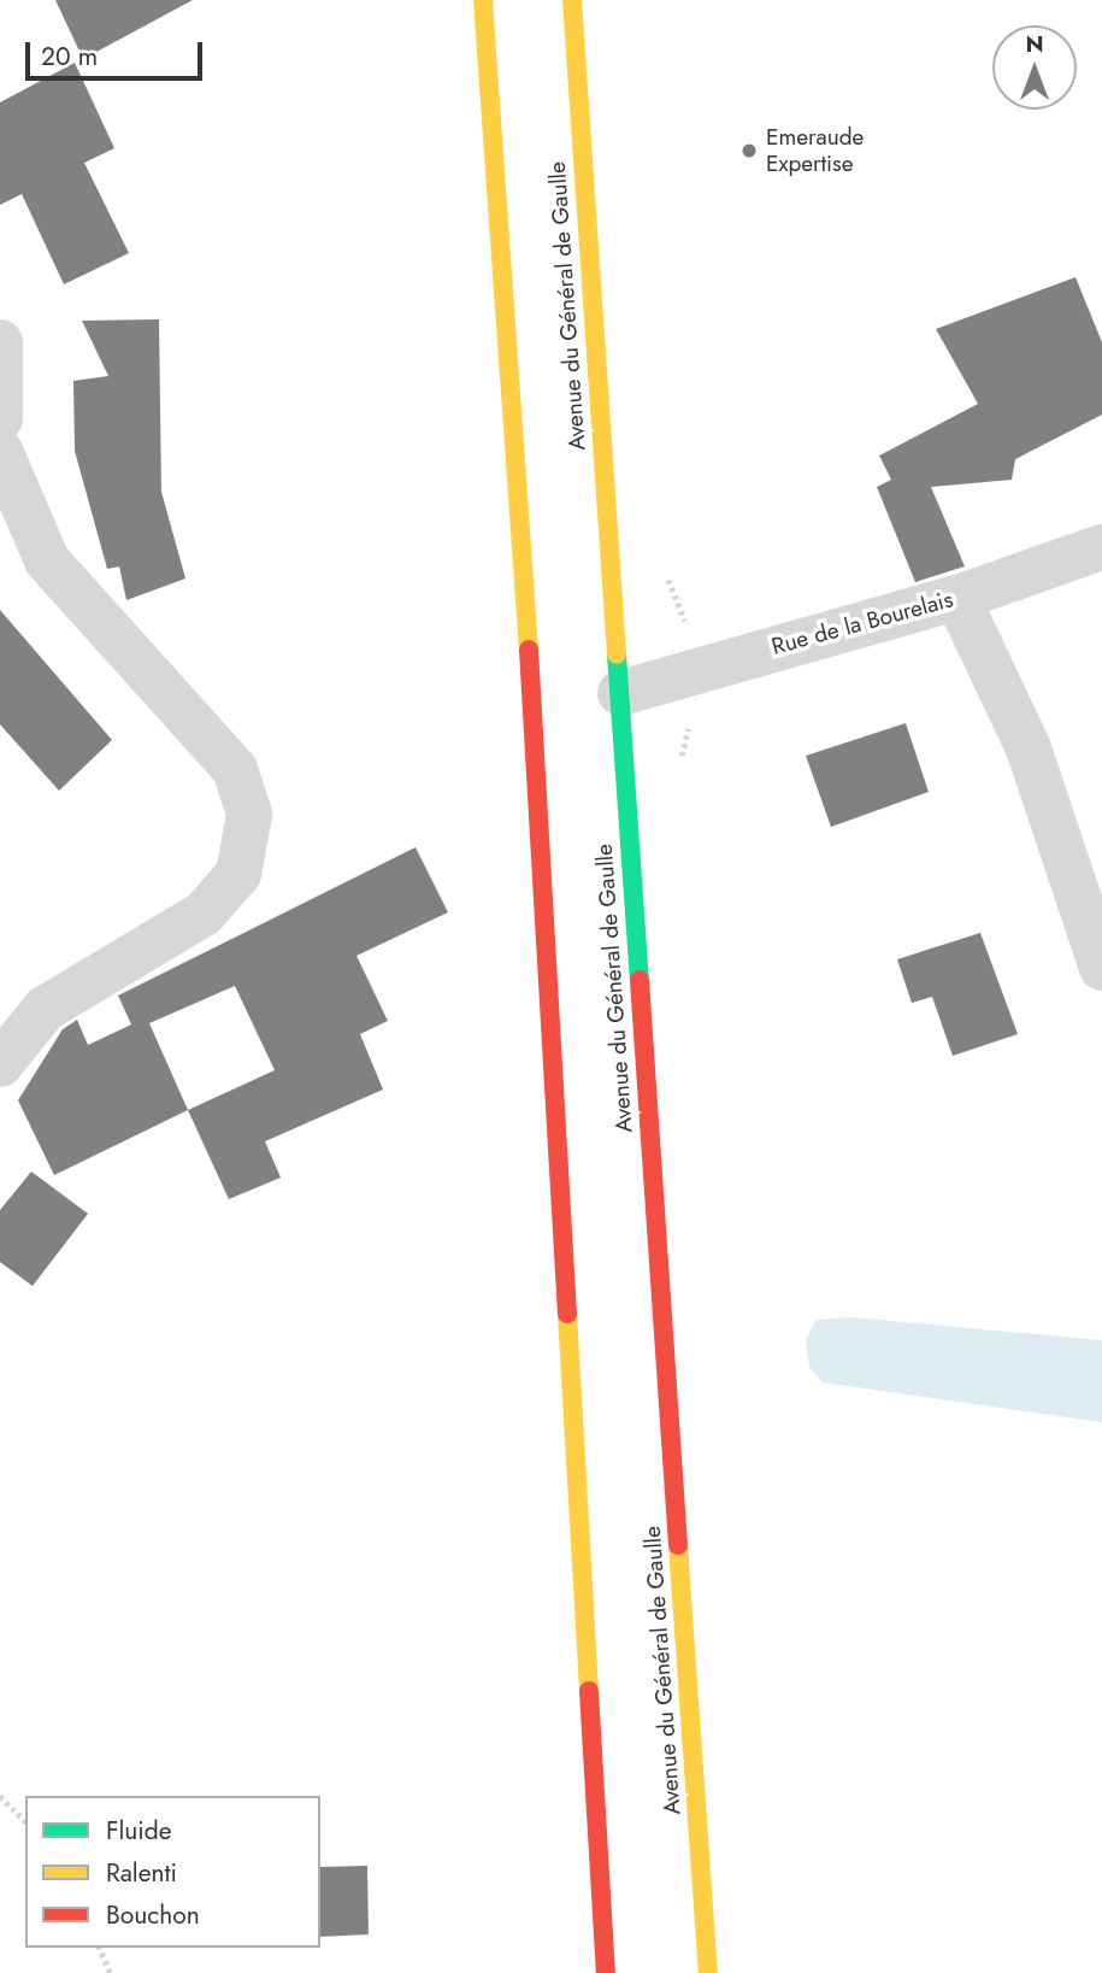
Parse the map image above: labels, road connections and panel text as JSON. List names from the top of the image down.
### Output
{
  "streets": {
    "main road": ["Avenue du Général de Gaulle"],
    "street": ["Rue de la Bourelais"]
  },
  "crossings": [
    ["Avenue du Général de Gaulle", "Rue de la Bourelais"]
  ],
  "places": ["Emeraude Expertise"],
  "legend": ["Fluide", "Ralenti", "Bouchon"],
  "scale_bar": "20 m",
  "north": "top"
}
